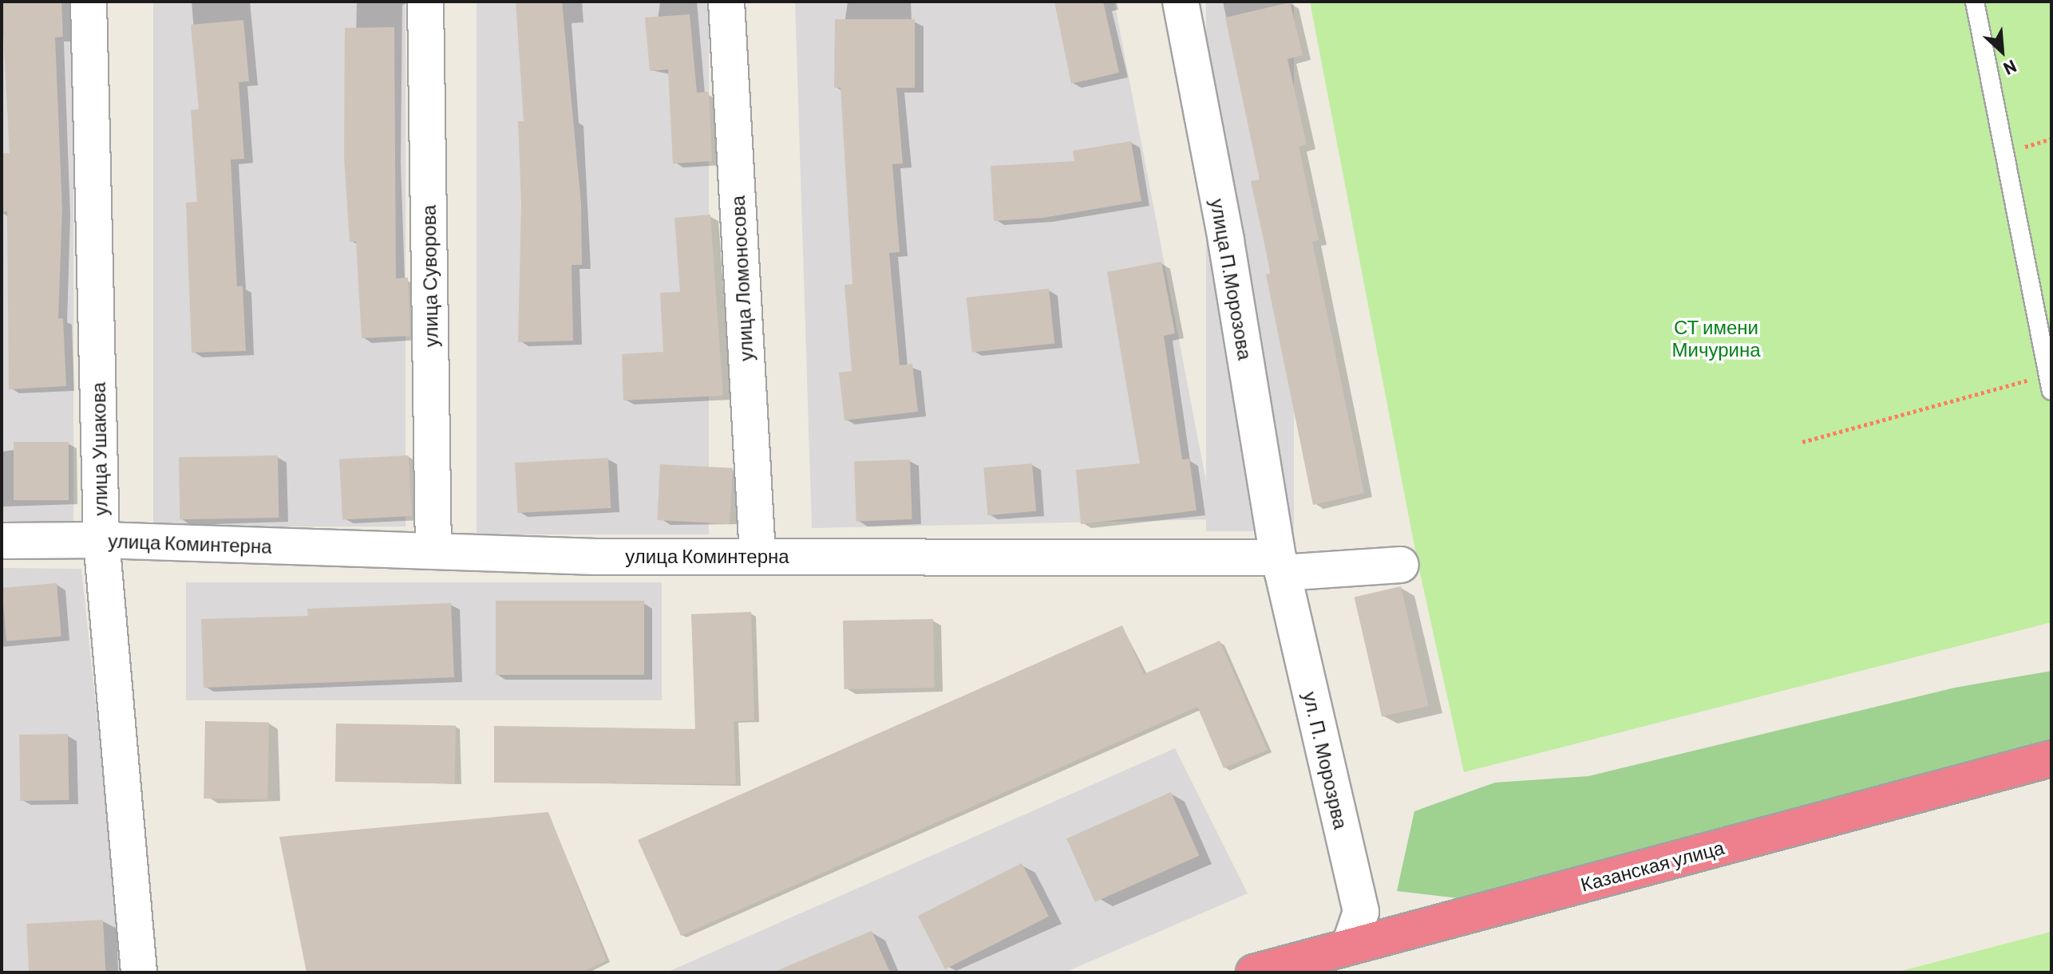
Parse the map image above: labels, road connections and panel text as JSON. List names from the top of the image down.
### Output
{
  "streets": {
    "highway": ["Казанская улица"],
    "street": [
      "улица Суворова",
      "улица Ломоносова",
      "улица П.Морозова",
      "улица Ушакова",
      "улица Коминтерна",
      "ул. П. Морозрва"
    ]
  },
  "crossings": [
    ["улица Суворова", "улица Коминтерна"],
    ["улица Ломоносова", "улица Коминтерна"],
    ["улица П.Морозова", "улица Коминтерна"],
    ["улица П.Морозова", "ул. П. Морозрва"],
    ["улица Ушакова", "улица Коминтерна"],
    ["улица Коминтерна", "ул. П. Морозрва"],
    ["ул. П. Морозрва", "Казанская улица"]
  ],
  "parks": ["СТ имени Мичурина"],
  "north": "bottom right"
}
